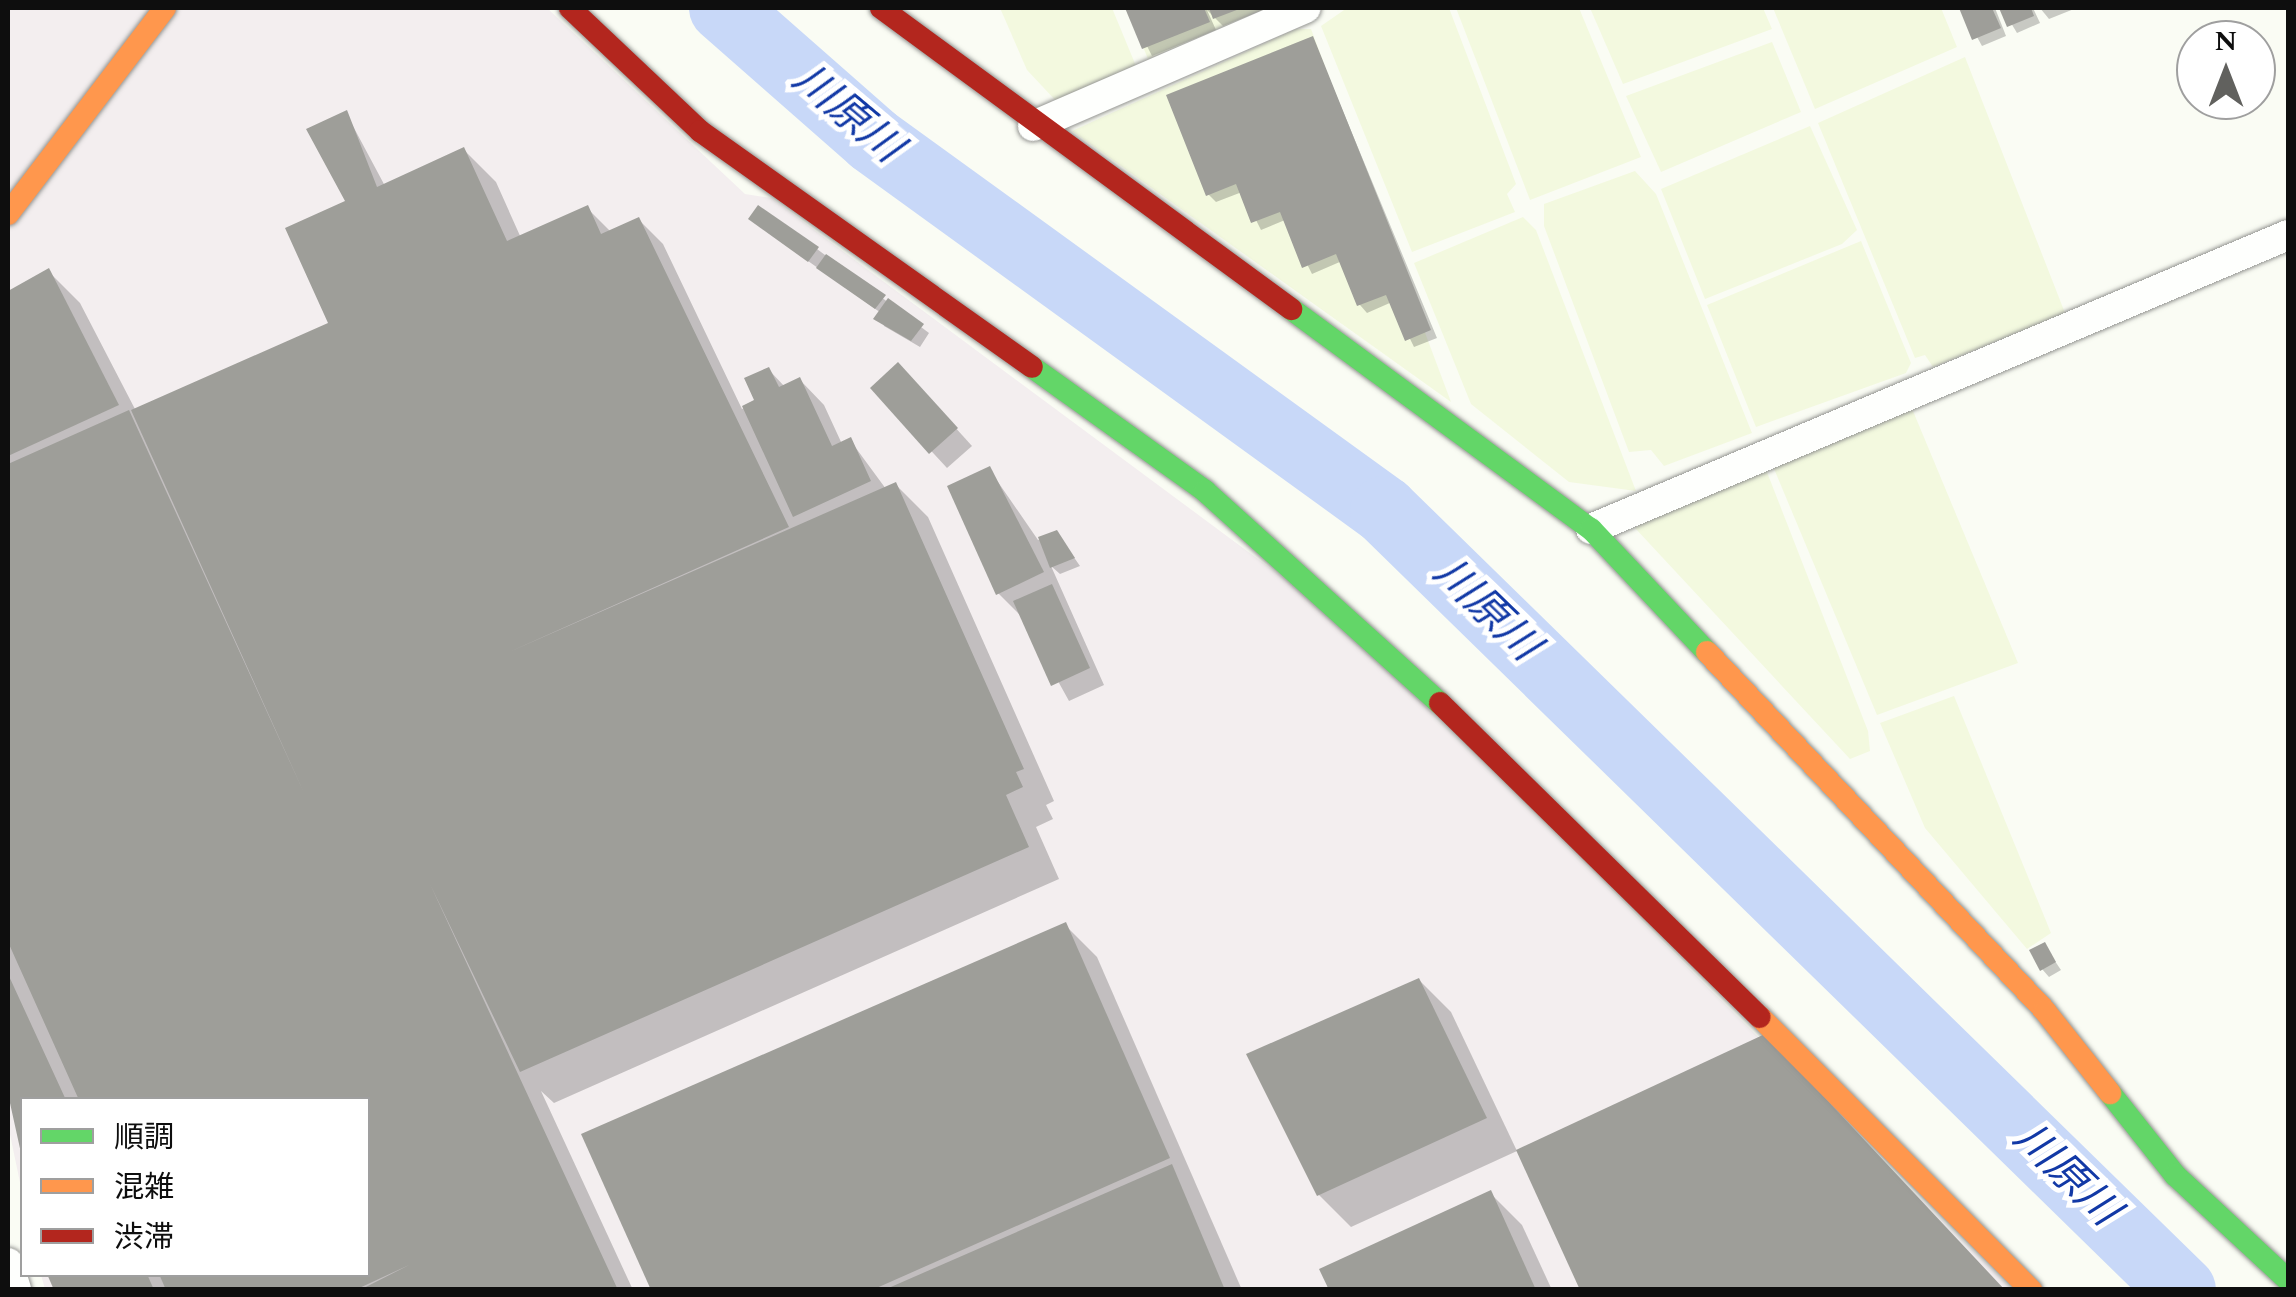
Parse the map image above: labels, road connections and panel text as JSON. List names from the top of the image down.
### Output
{
  "water": ["川原川"],
  "legend": ["順調", "混雑", "渋滞"],
  "north": "top"
}
